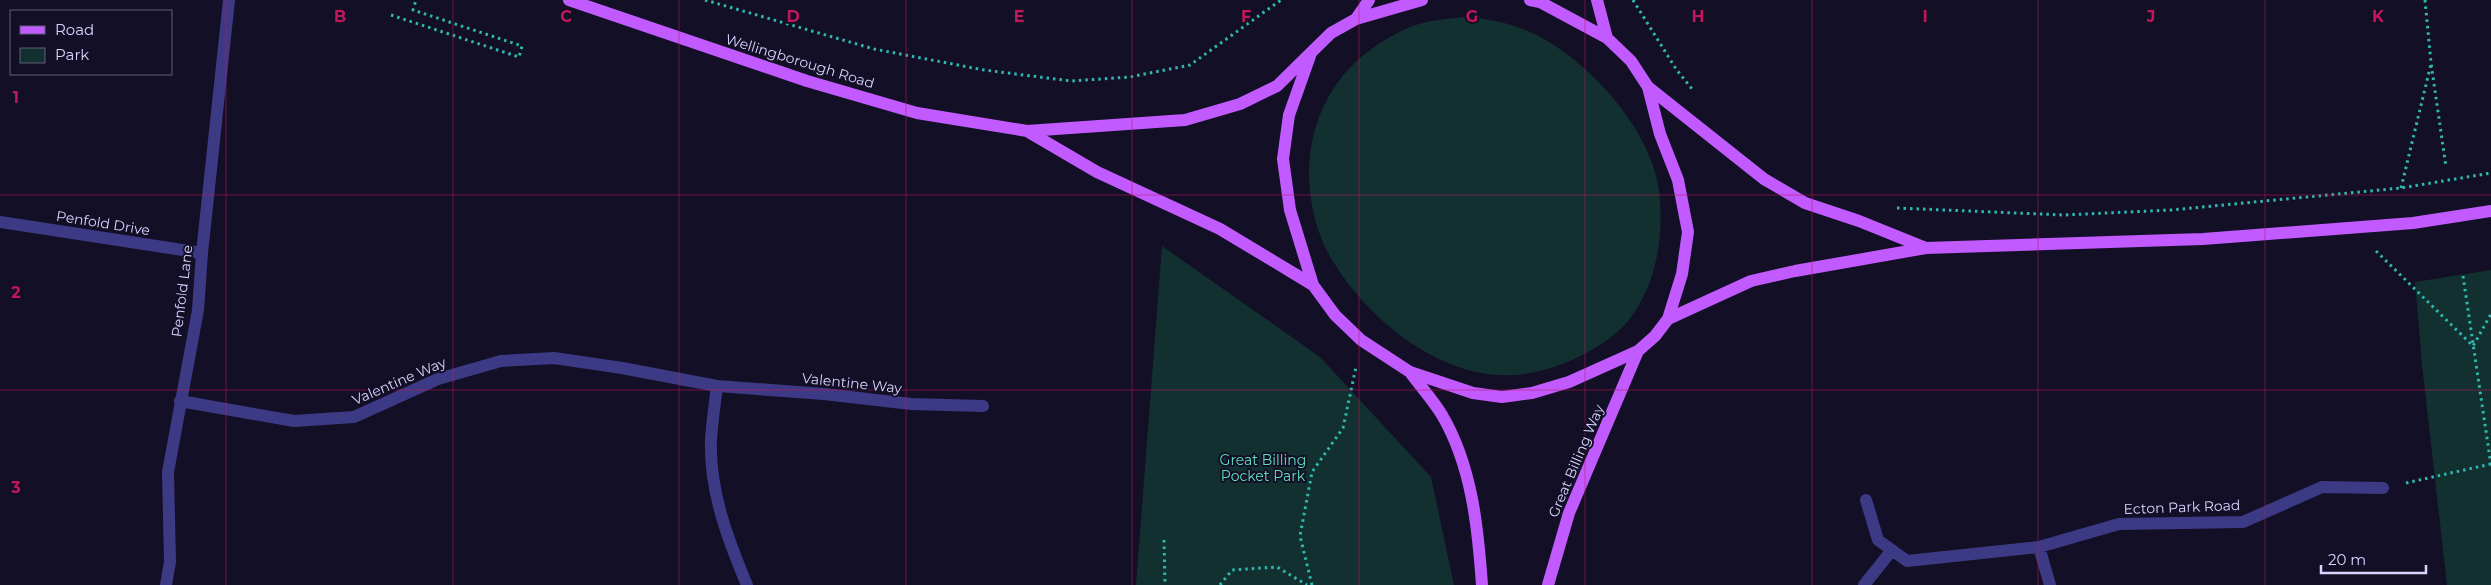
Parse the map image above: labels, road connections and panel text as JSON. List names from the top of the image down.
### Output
{
  "streets": {
    "main road": ["Wellingborough Road", "Great Billing Way"],
    "street": [
      "Penfold Drive",
      "Penfold Lane",
      "Valentine Way",
      "Ecton Park Road"
    ]
  },
  "crossings": [
    ["Penfold Drive", "Penfold Lane"],
    ["Penfold Lane", "Valentine Way"]
  ],
  "parks": ["Great Billing Pocket Park"],
  "legend": ["Road", "Park"],
  "scale_bar": "20 m",
  "grid": {
    "columns": [
      "B",
      "C",
      "D",
      "E",
      "F",
      "G",
      "H",
      "I",
      "J",
      "K"
    ],
    "rows": ["1", "2", "3"]
  }
}
